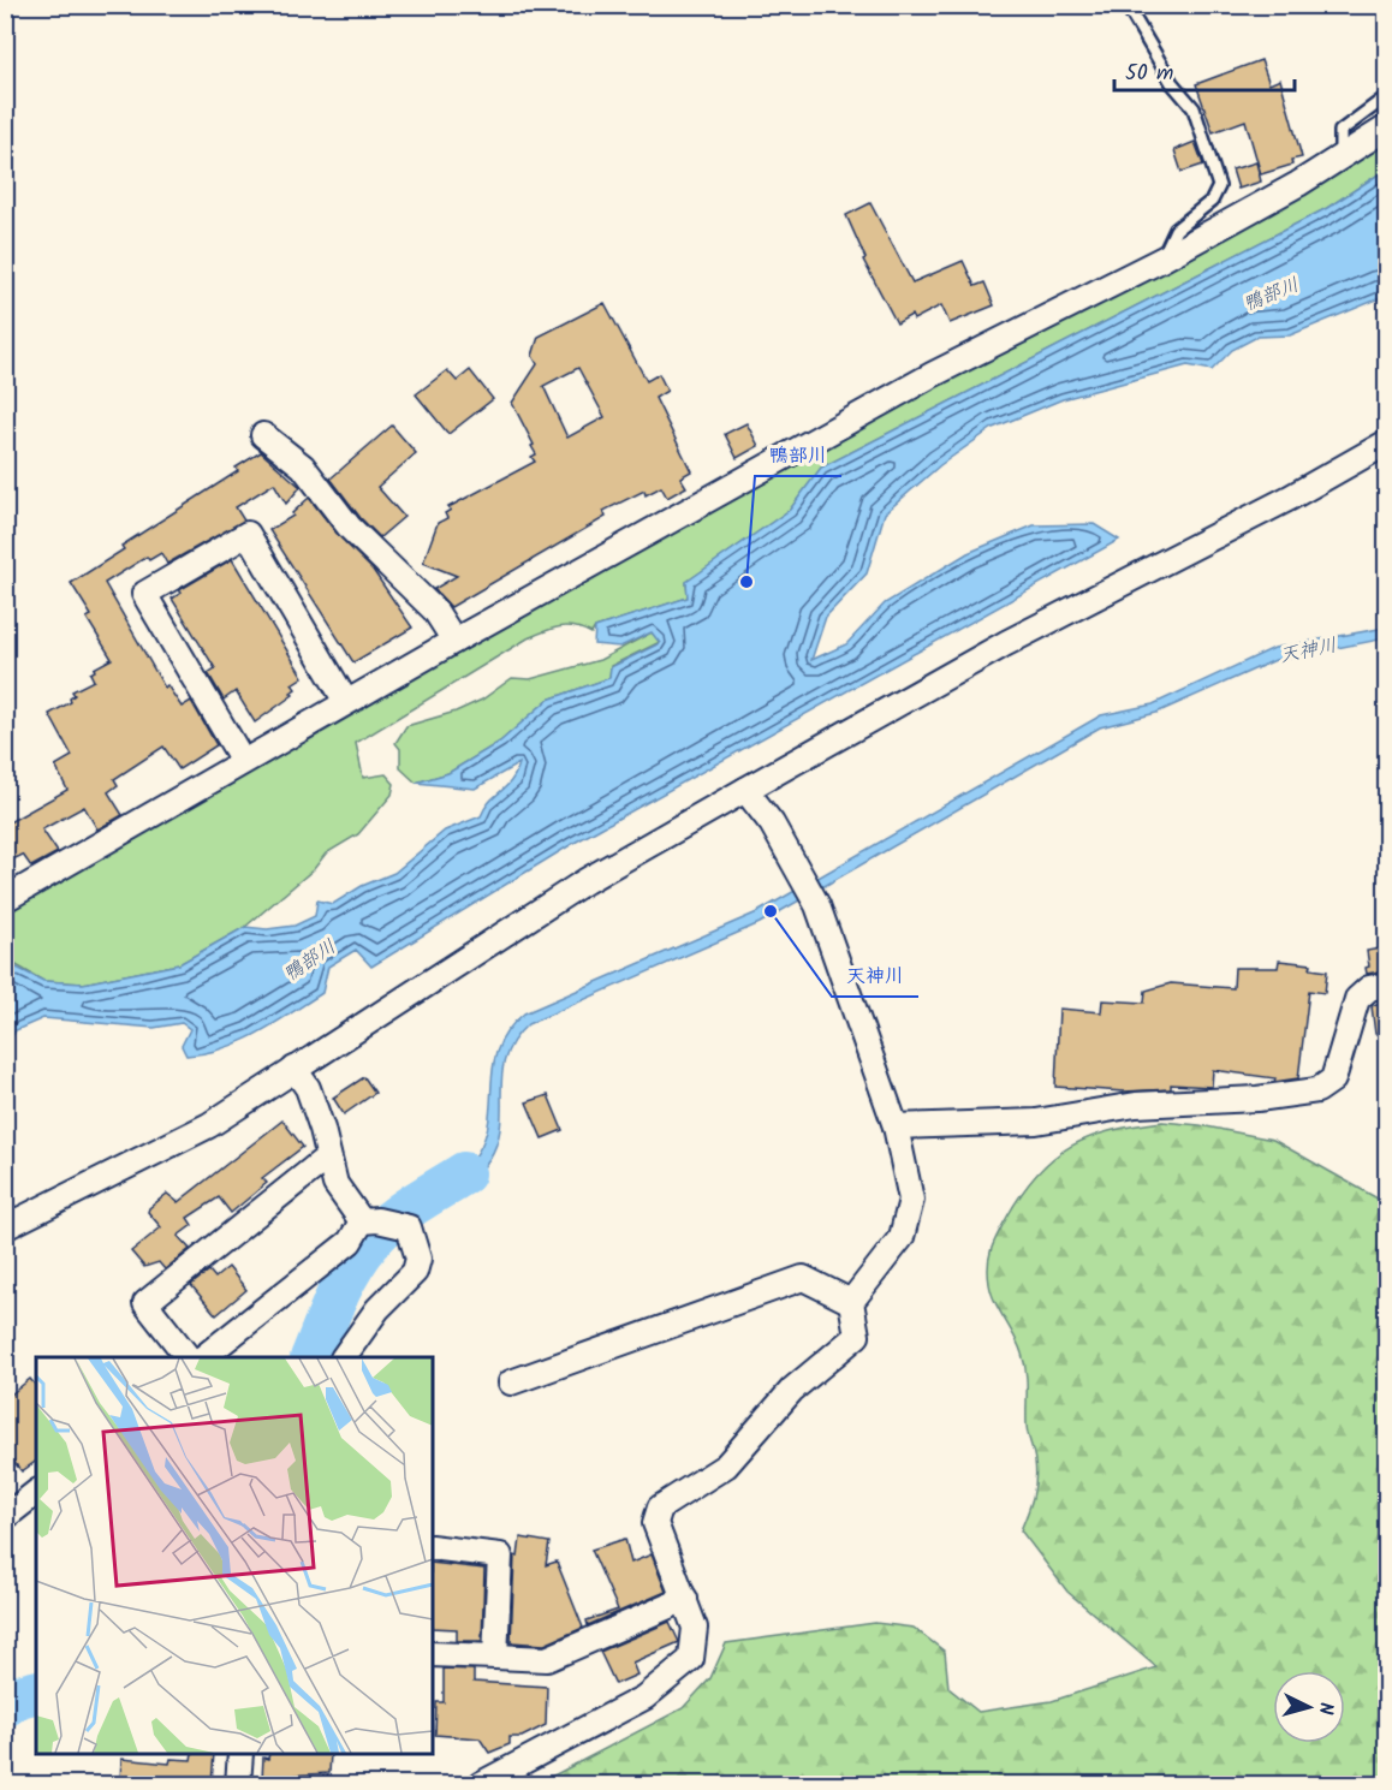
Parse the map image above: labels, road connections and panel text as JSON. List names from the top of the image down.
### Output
{
  "water": ["鴨部川", "天神川"],
  "places": ["鴨部川", "天神川"],
  "scale_bar": "50 m",
  "north": "right"
}
